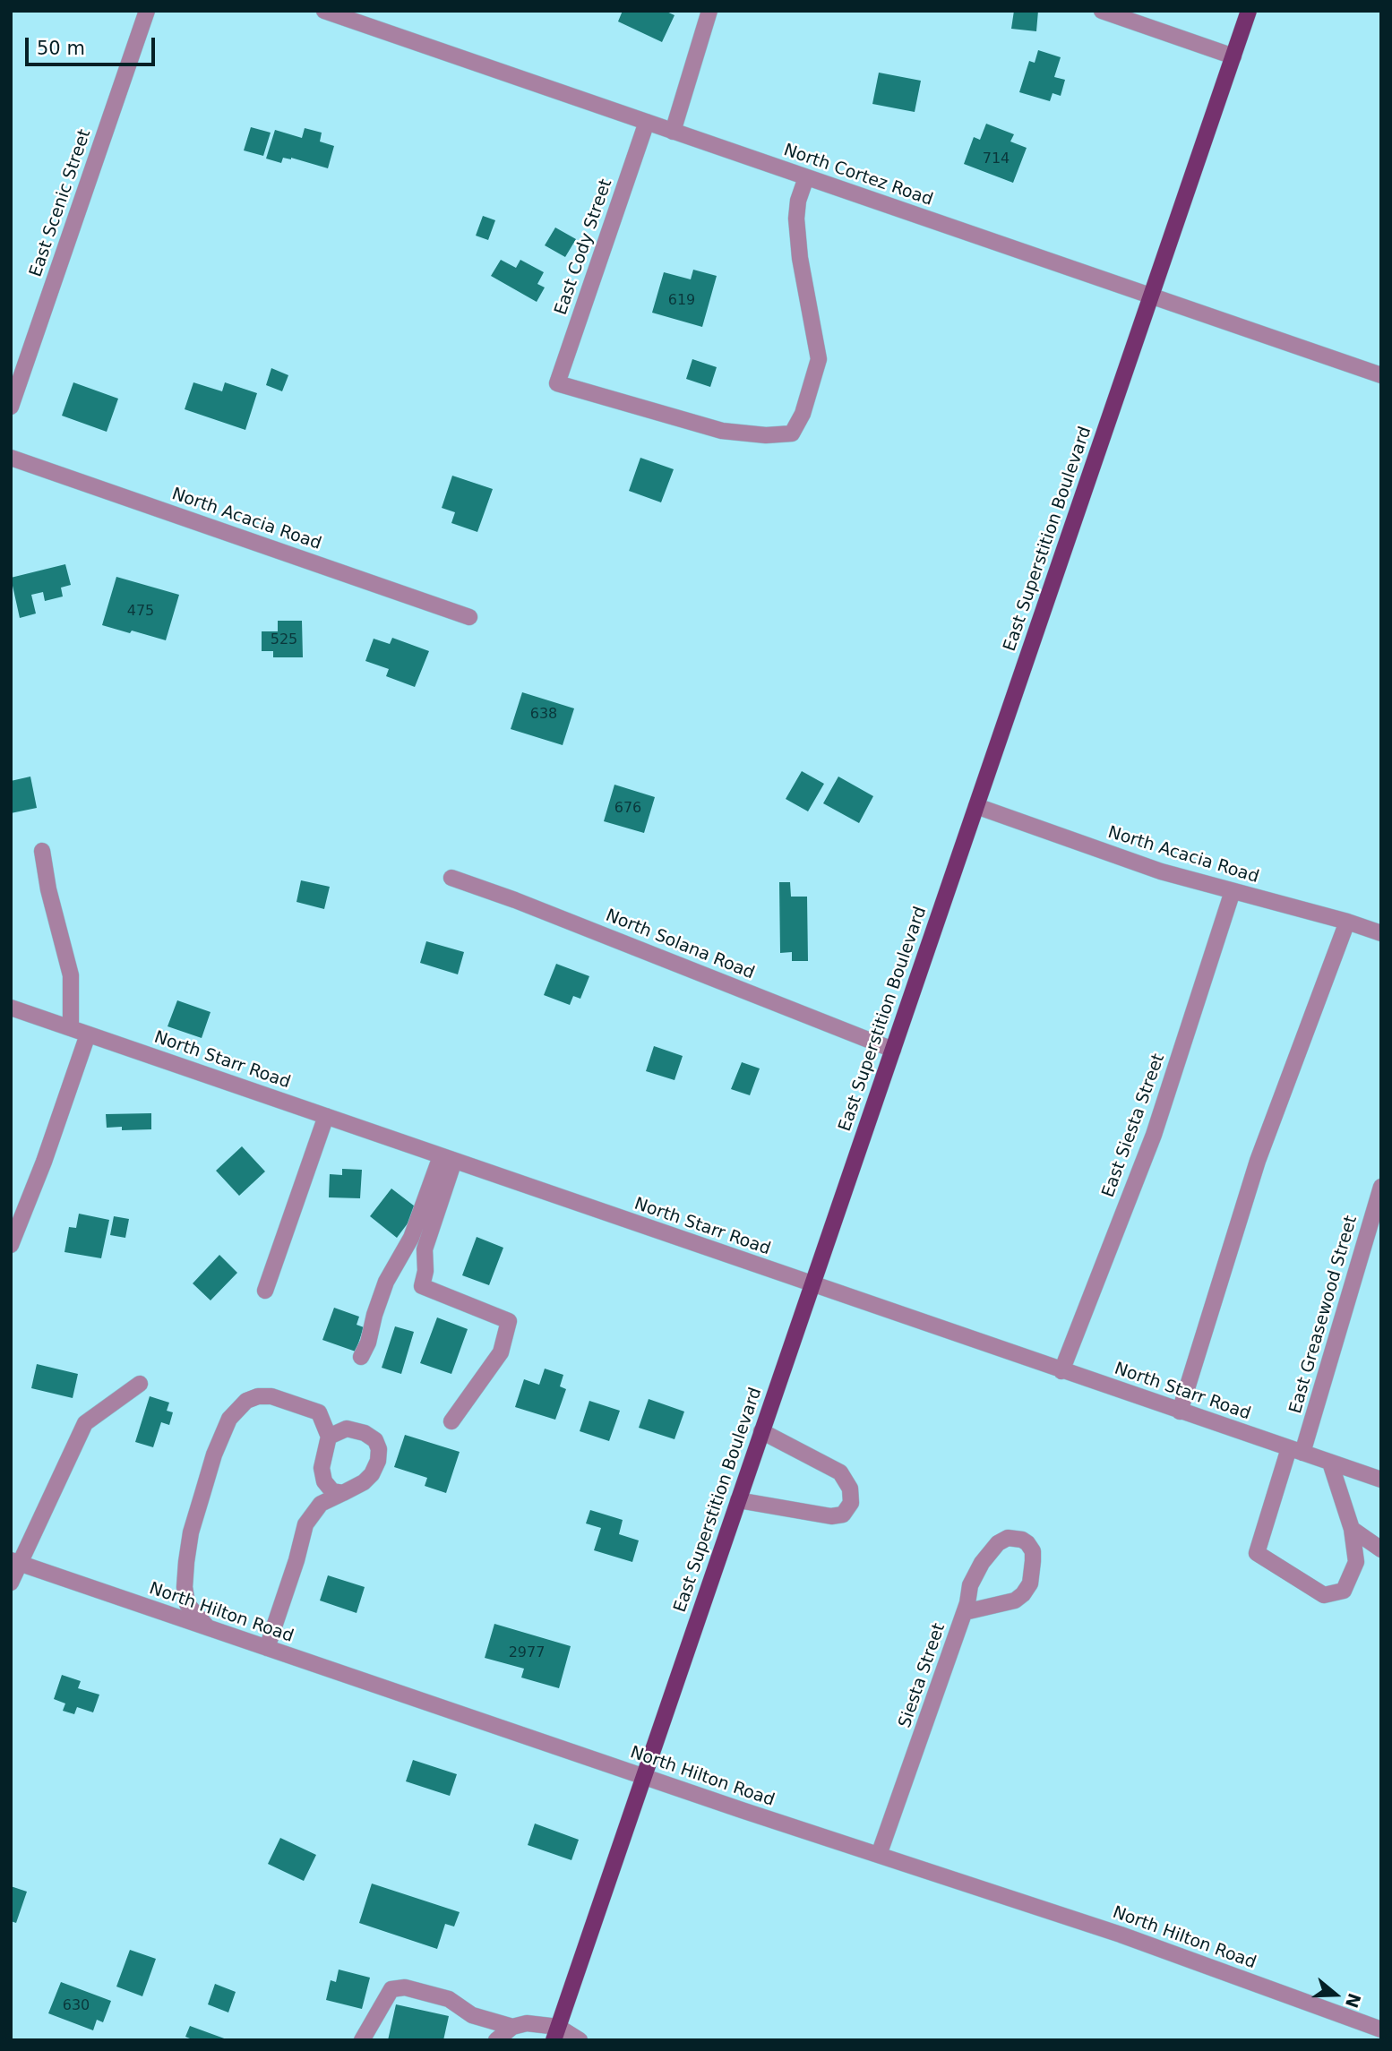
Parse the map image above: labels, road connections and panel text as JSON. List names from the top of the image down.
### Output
{
  "streets": {
    "main road": ["East Superstition Boulevard"],
    "street": [
      "North Cortez Road",
      "East Scenic Street",
      "East Cody Street",
      "North Acacia Road",
      "North Solana Road",
      "North Starr Road",
      "East Siesta Street",
      "East Greasewood Street",
      "North Hilton Road",
      "Siesta Street"
    ]
  },
  "crossings": [
    ["North Cortez Road", "East Cody Street"],
    ["North Cortez Road", "East Superstition Boulevard"],
    ["North Acacia Road", "East Superstition Boulevard"],
    ["North Acacia Road", "East Siesta Street"],
    ["East Superstition Boulevard", "North Solana Road"],
    ["East Superstition Boulevard", "North Starr Road"],
    ["East Superstition Boulevard", "North Hilton Road"],
    ["North Starr Road", "East Siesta Street"],
    ["North Starr Road", "East Greasewood Street"],
    ["North Hilton Road", "Siesta Street"]
  ],
  "house_numbers": [
    "714",
    "619",
    "475",
    "525",
    "638",
    "676",
    "2977",
    "630"
  ],
  "scale_bar": "50 m",
  "north": "right"
}
